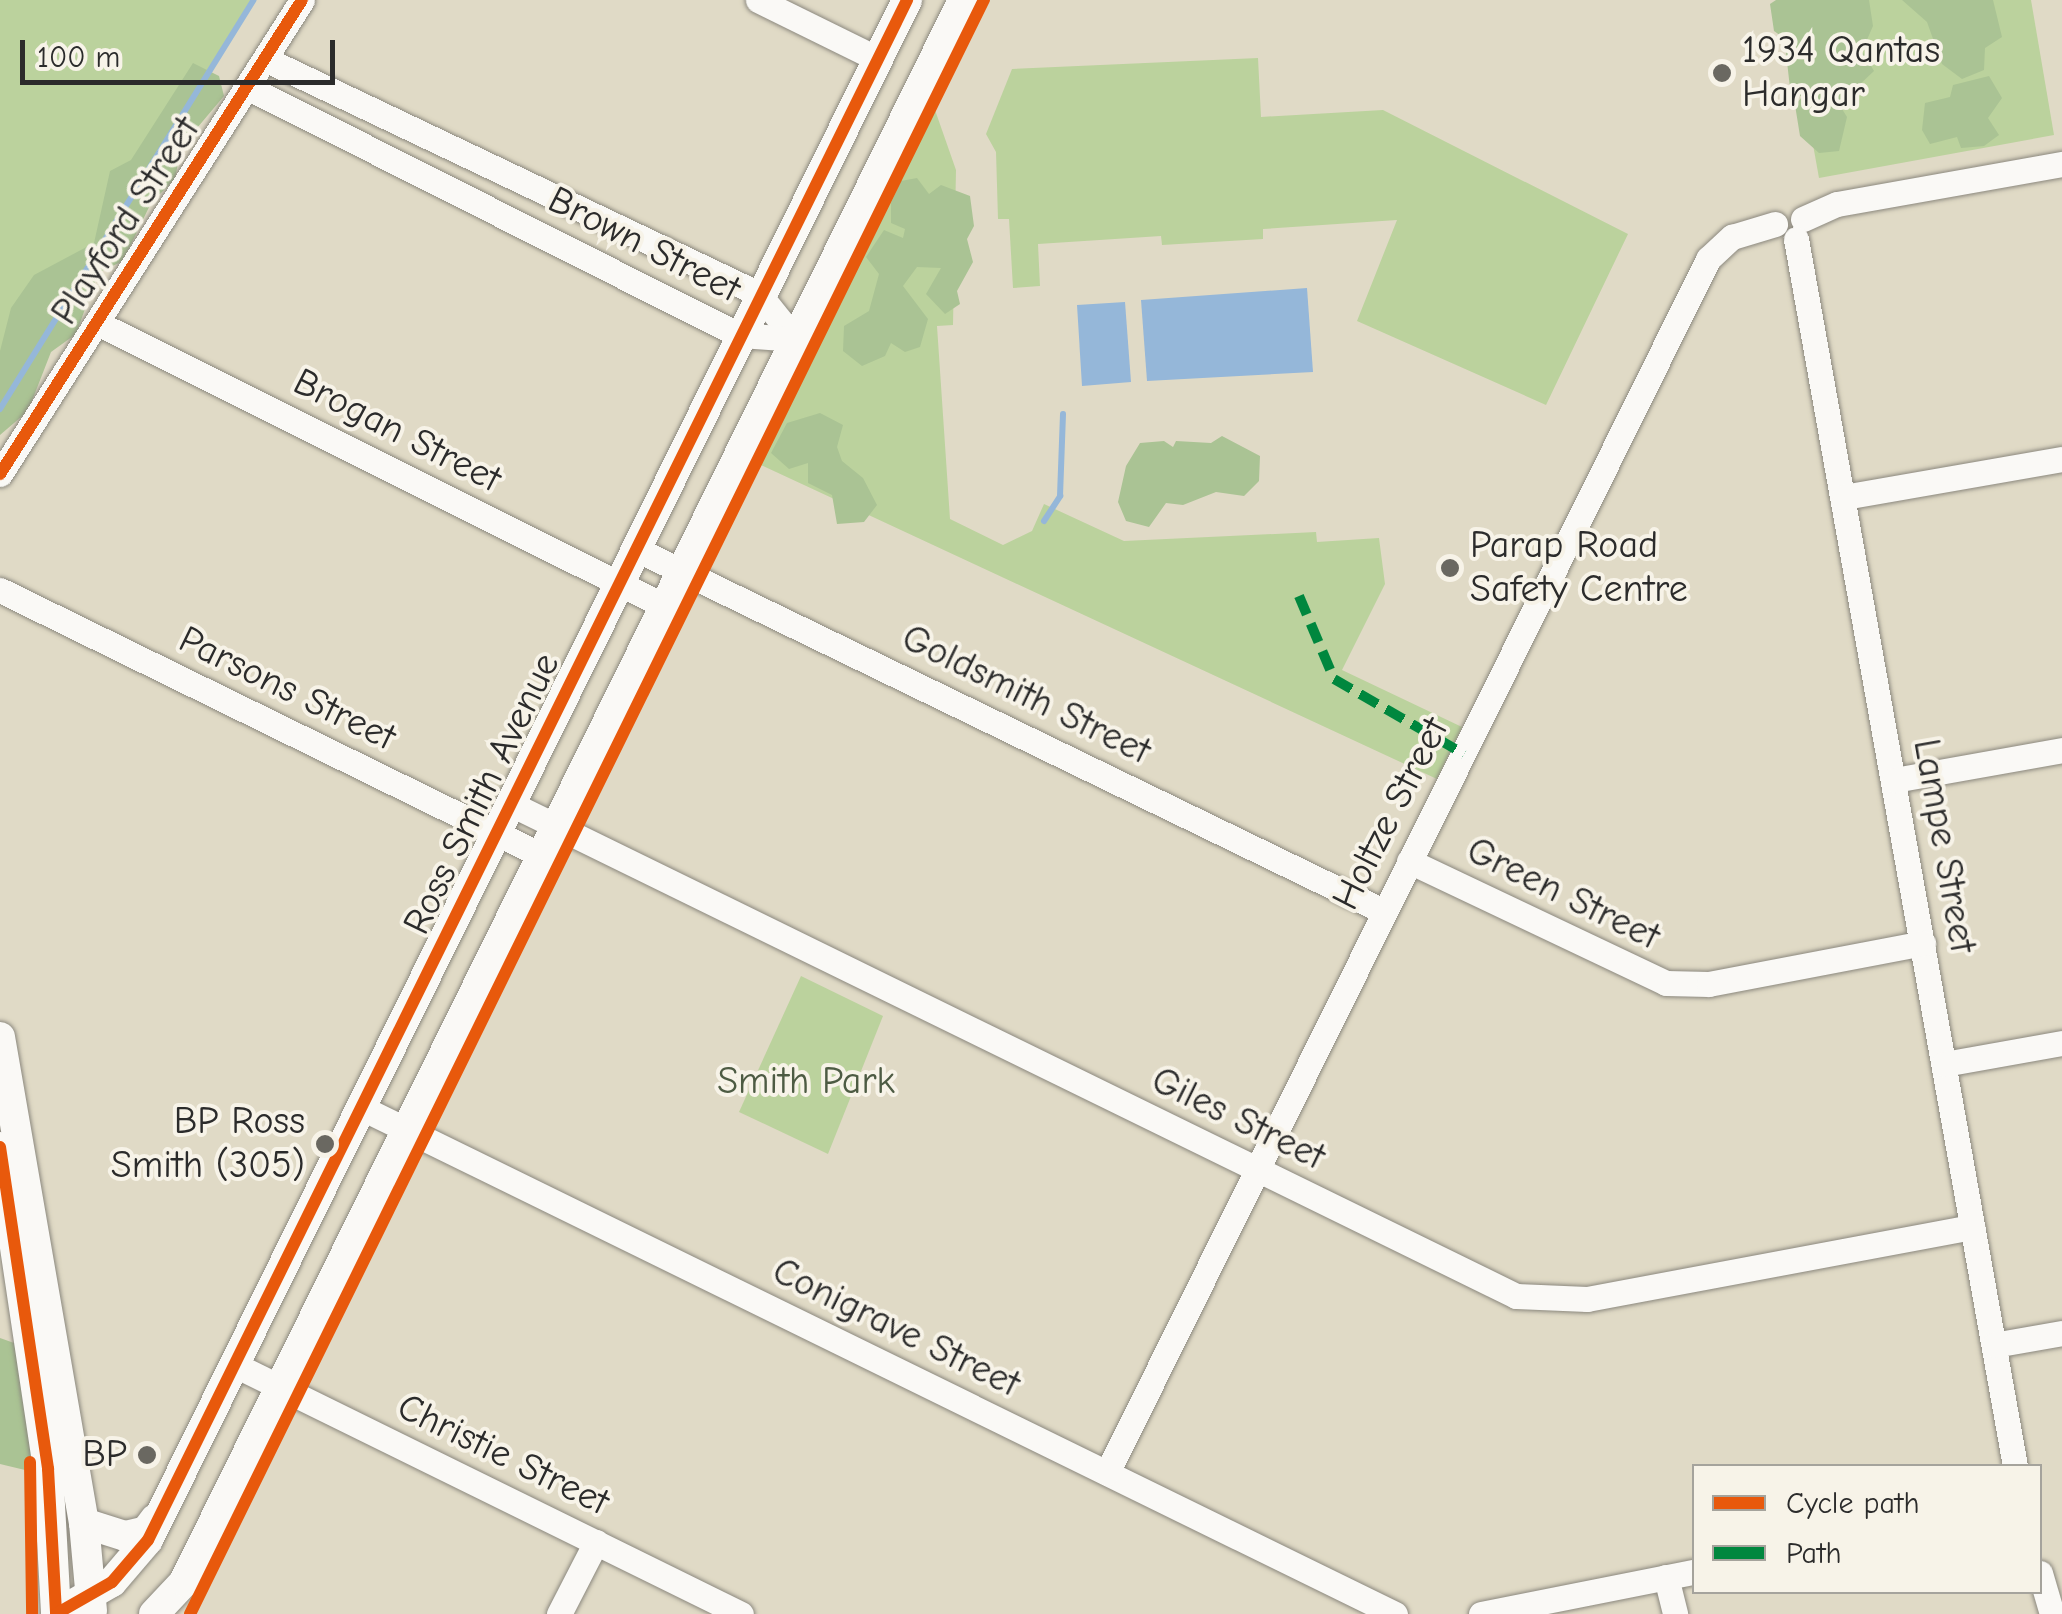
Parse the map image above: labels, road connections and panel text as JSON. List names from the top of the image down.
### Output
{
  "streets": {
    "street": [
      "Playford Street",
      "Brown Street",
      "Brogan Street",
      "Parsons Street",
      "Goldsmith Street",
      "Ross Smith Avenue",
      "Holtze Street",
      "Lampe Street",
      "Green Street",
      "Giles Street",
      "Conigrave Street",
      "Christie Street"
    ]
  },
  "crossings": [
    ["Playford Street", "Brown Street"],
    ["Playford Street", "Brogan Street"],
    ["Brown Street", "Ross Smith Avenue"],
    ["Brogan Street", "Ross Smith Avenue"],
    ["Parsons Street", "Ross Smith Avenue"],
    ["Goldsmith Street", "Ross Smith Avenue"],
    ["Goldsmith Street", "Holtze Street"],
    ["Ross Smith Avenue", "Giles Street"],
    ["Ross Smith Avenue", "Conigrave Street"],
    ["Ross Smith Avenue", "Christie Street"],
    ["Holtze Street", "Lampe Street"],
    ["Holtze Street", "Green Street"],
    ["Holtze Street", "Giles Street"],
    ["Holtze Street", "Conigrave Street"],
    ["Lampe Street", "Green Street"],
    ["Lampe Street", "Giles Street"]
  ],
  "parks": ["Smith Park"],
  "places": [
    "1934 Qantas Hangar",
    "Parap Road Safety Centre",
    "BP Ross Smith (305)",
    "BP"
  ],
  "legend": ["Cycle path", "Path"],
  "scale_bar": "100 m"
}
